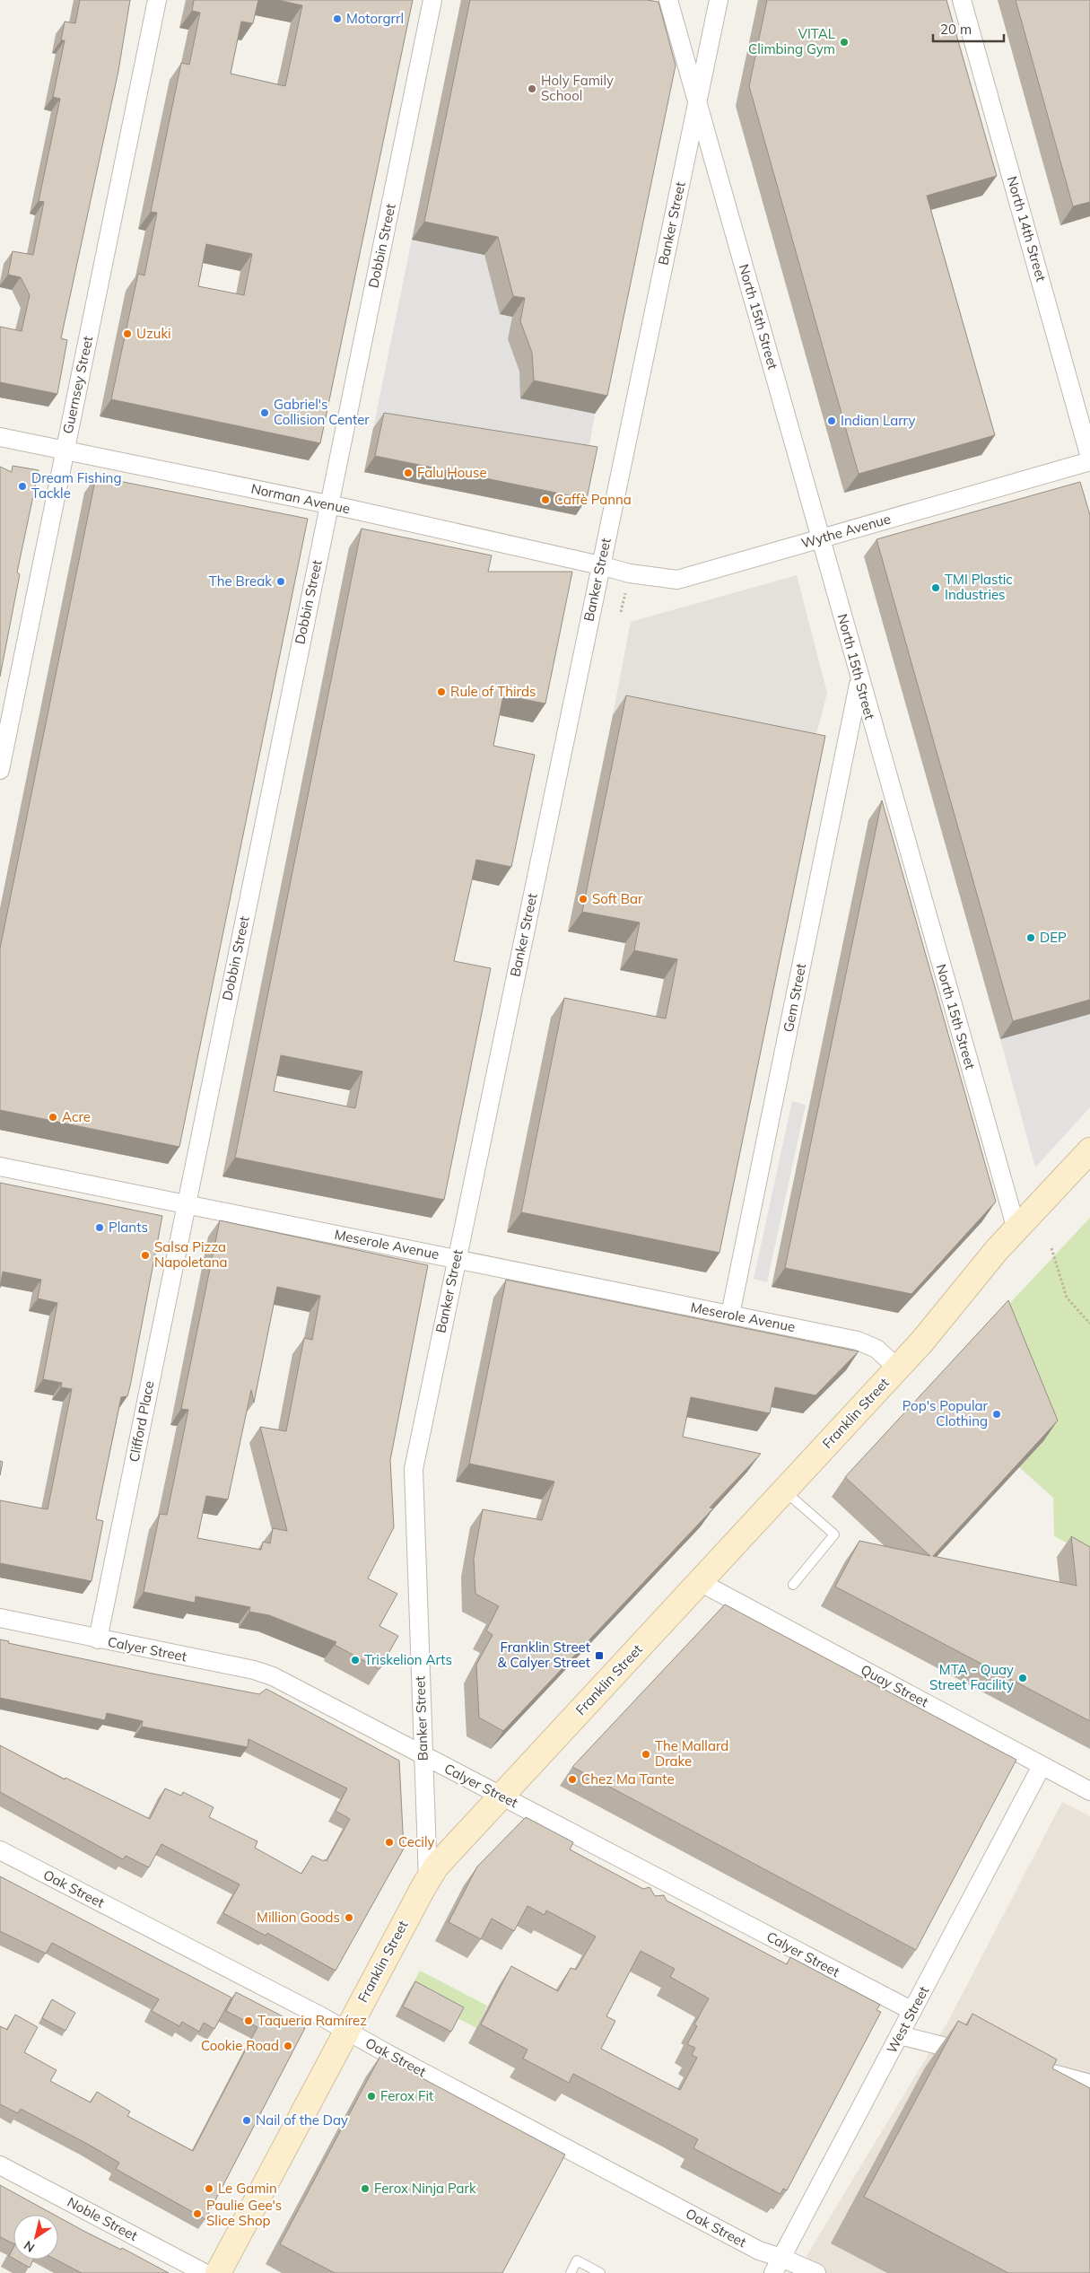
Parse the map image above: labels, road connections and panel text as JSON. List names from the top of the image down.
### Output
{
  "streets": {
    "main road": ["Franklin Street"],
    "street": [
      "Banker Street",
      "North 14th Street",
      "Dobbin Street",
      "North 15th Street",
      "Guernsey Street",
      "Norman Avenue",
      "Wythe Avenue",
      "Gem Street",
      "Meserole Avenue",
      "Clifford Place",
      "Calyer Street",
      "Quay Street",
      "Oak Street",
      "West Street",
      "Noble Street"
    ]
  },
  "crossings": [
    ["Banker Street", "North 15th Street"],
    ["Banker Street", "Norman Avenue"],
    ["Banker Street", "Wythe Avenue"],
    ["Banker Street", "Meserole Avenue"],
    ["Banker Street", "Franklin Street"],
    ["Banker Street", "Calyer Street"],
    ["Dobbin Street", "Norman Avenue"],
    ["Dobbin Street", "Meserole Avenue"],
    ["Dobbin Street", "Clifford Place"],
    ["North 15th Street", "Wythe Avenue"],
    ["North 15th Street", "Gem Street"],
    ["North 15th Street", "Franklin Street"],
    ["Guernsey Street", "Norman Avenue"],
    ["Norman Avenue", "Wythe Avenue"],
    ["Gem Street", "Meserole Avenue"],
    ["Meserole Avenue", "Franklin Street"],
    ["Meserole Avenue", "Clifford Place"],
    ["Franklin Street", "Calyer Street"],
    ["Franklin Street", "Quay Street"],
    ["Franklin Street", "Oak Street"],
    ["Clifford Place", "Calyer Street"],
    ["Calyer Street", "West Street"],
    ["Quay Street", "West Street"],
    ["Oak Street", "West Street"]
  ],
  "places": {
    "other": [
      "Motorgrrl",
      "VITAL Climbing Gym",
      "Holy Family School",
      "Uzuki",
      "Gabriel's Collision Center",
      "Indian Larry",
      "Falu House",
      "Dream Fishing Tackle",
      "Caffè Panna",
      "The Break",
      "TMI Plastic Industries",
      "Rule of Thirds",
      "Soft Bar",
      "DEP",
      "Acre",
      "Plants",
      "Salsa Pizza Napoletana",
      "Pop's Popular Clothing",
      "Triskelion Arts",
      "MTA - Quay Street Facility",
      "The Mallard Drake",
      "Chez Ma Tante",
      "Cecily",
      "Million Goods",
      "Taqueria Ramírez",
      "Cookie Road",
      "Ferox Fit",
      "Nail of the Day",
      "Le Gamin",
      "Ferox Ninja Park",
      "Paulie Gee's Slice Shop"
    ],
    "transit": ["Franklin Street & Calyer Street"]
  },
  "scale_bar": "20 m",
  "north": "bottom left"
}
